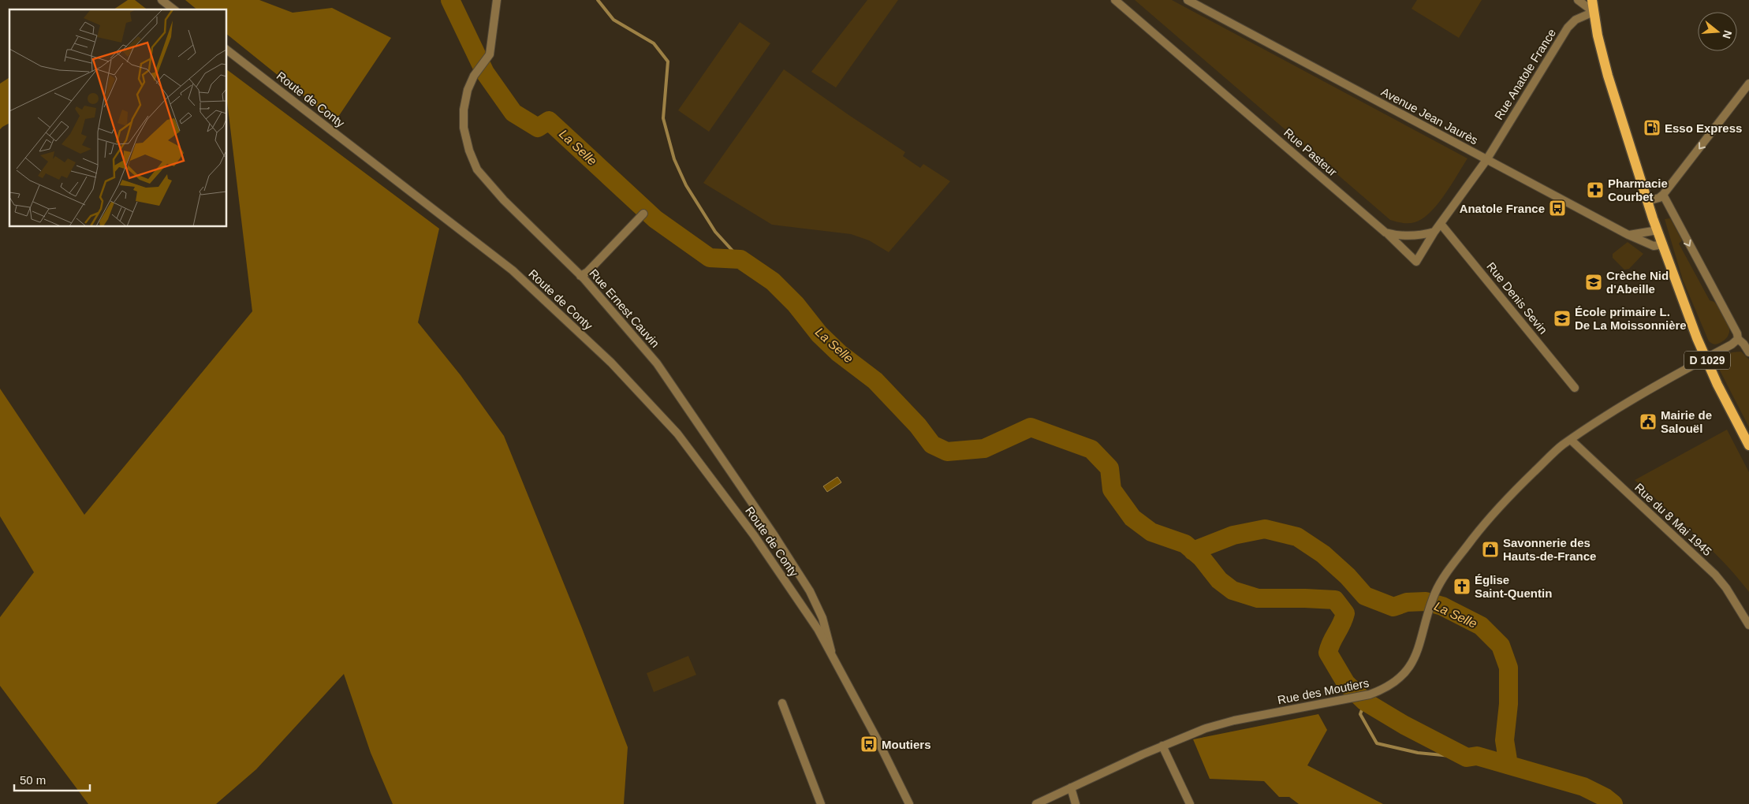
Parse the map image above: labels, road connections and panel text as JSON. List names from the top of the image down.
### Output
{
  "streets": {
    "main road": ["D 1029"],
    "street": [
      "Rue Anatole France",
      "Route de Conty",
      "Avenue Jean Jaurès",
      "Rue Pasteur",
      "Rue Denis Sevin",
      "Rue Ernest Cauvin",
      "Rue du 8 Mai 1945",
      "Rue des Moutiers"
    ]
  },
  "crossings": [
    ["Rue Anatole France", "Avenue Jean Jaurès"],
    ["Rue Anatole France", "D 1029"],
    ["Route de Conty", "Rue Ernest Cauvin"],
    ["Avenue Jean Jaurès", "D 1029"],
    ["D 1029", "Rue des Moutiers"],
    ["Rue du 8 Mai 1945", "Rue des Moutiers"]
  ],
  "water": ["La Selle"],
  "places": {
    "fuel station": ["Esso Express"],
    "pharmacy": ["Pharmacie Courbet"],
    "bus stop": ["Anatole France", "Moutiers"],
    "school or university": ["Crèche Nid d'Abeille", "École primaire L. De La Moissonnière"],
    "public building": ["Mairie de Salouël"],
    "shop": ["Savonnerie des Hauts-de-France"],
    "church": ["Église Saint-Quentin"]
  },
  "scale_bar": "50 m",
  "north": "right"
}
